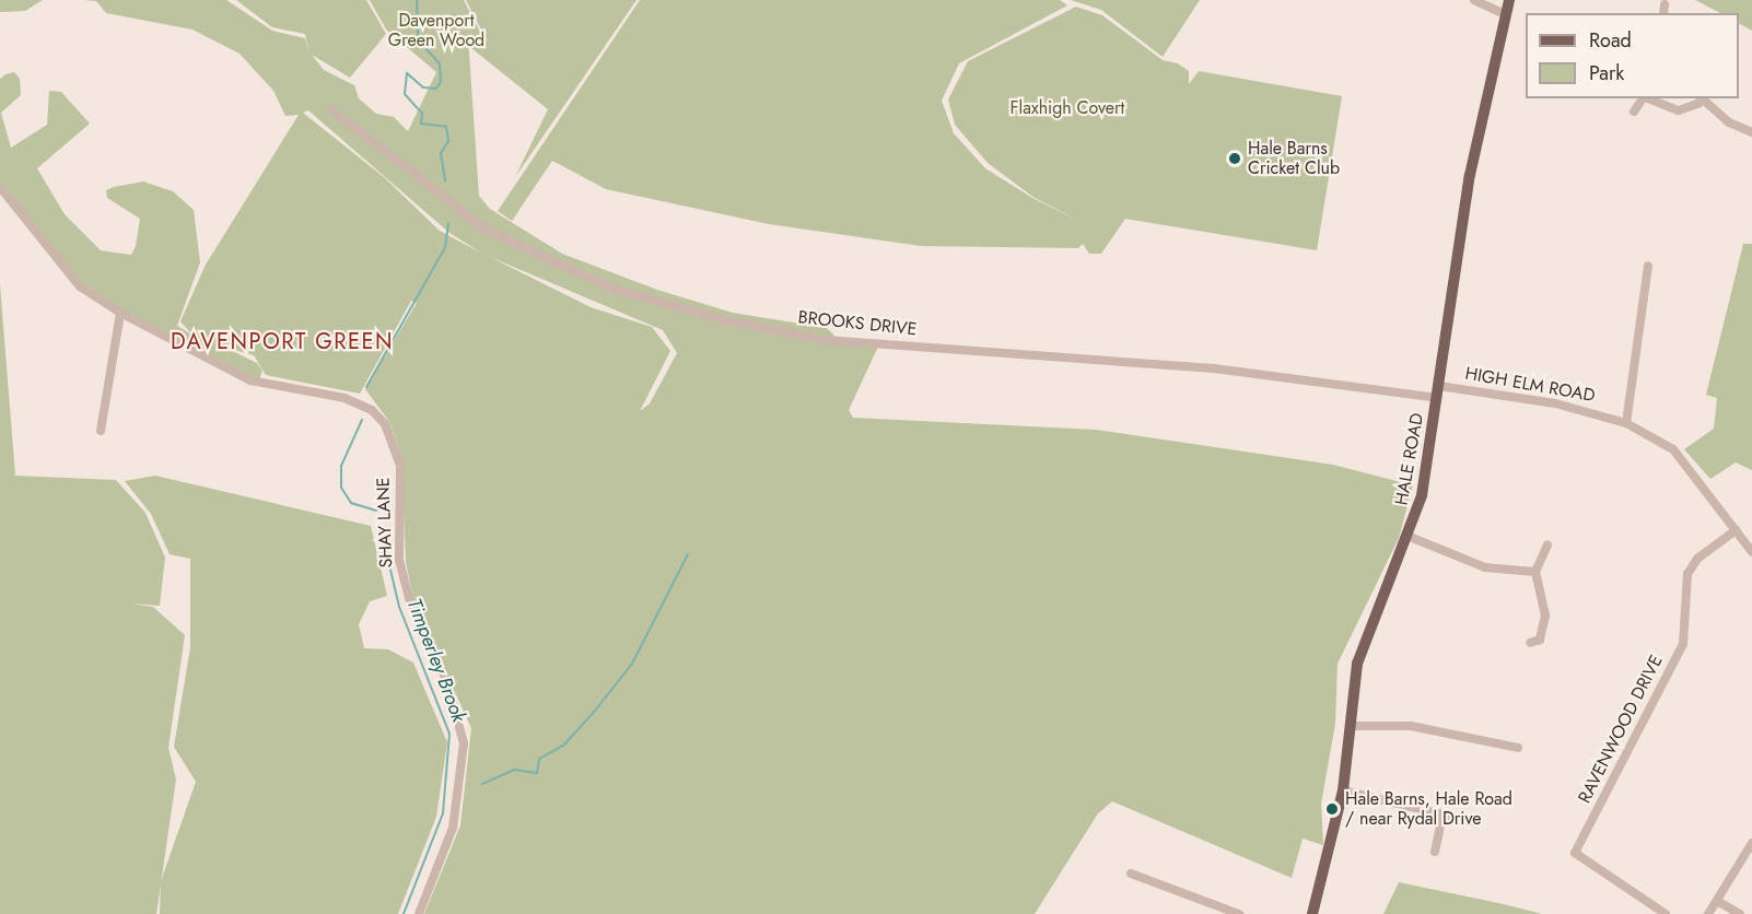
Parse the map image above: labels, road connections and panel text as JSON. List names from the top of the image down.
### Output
{
  "streets": {
    "main road": ["HALE ROAD"],
    "street": [
      "BROOKS DRIVE",
      "HIGH ELM ROAD",
      "SHAY LANE",
      "RAVENWOOD DRIVE"
    ]
  },
  "crossings": [
    ["BROOKS DRIVE", "HALE ROAD"],
    ["HIGH ELM ROAD", "HALE ROAD"],
    ["HIGH ELM ROAD", "RAVENWOOD DRIVE"]
  ],
  "districts": ["DAVENPORT GREEN"],
  "water": ["Timperley Brook"],
  "parks": ["Davenport Green Wood", "Flaxhigh Covert"],
  "places": ["Hale Barns Cricket Club", "Hale Barns, Hale Road / near Rydal Drive"],
  "legend": ["Road", "Park"]
}
